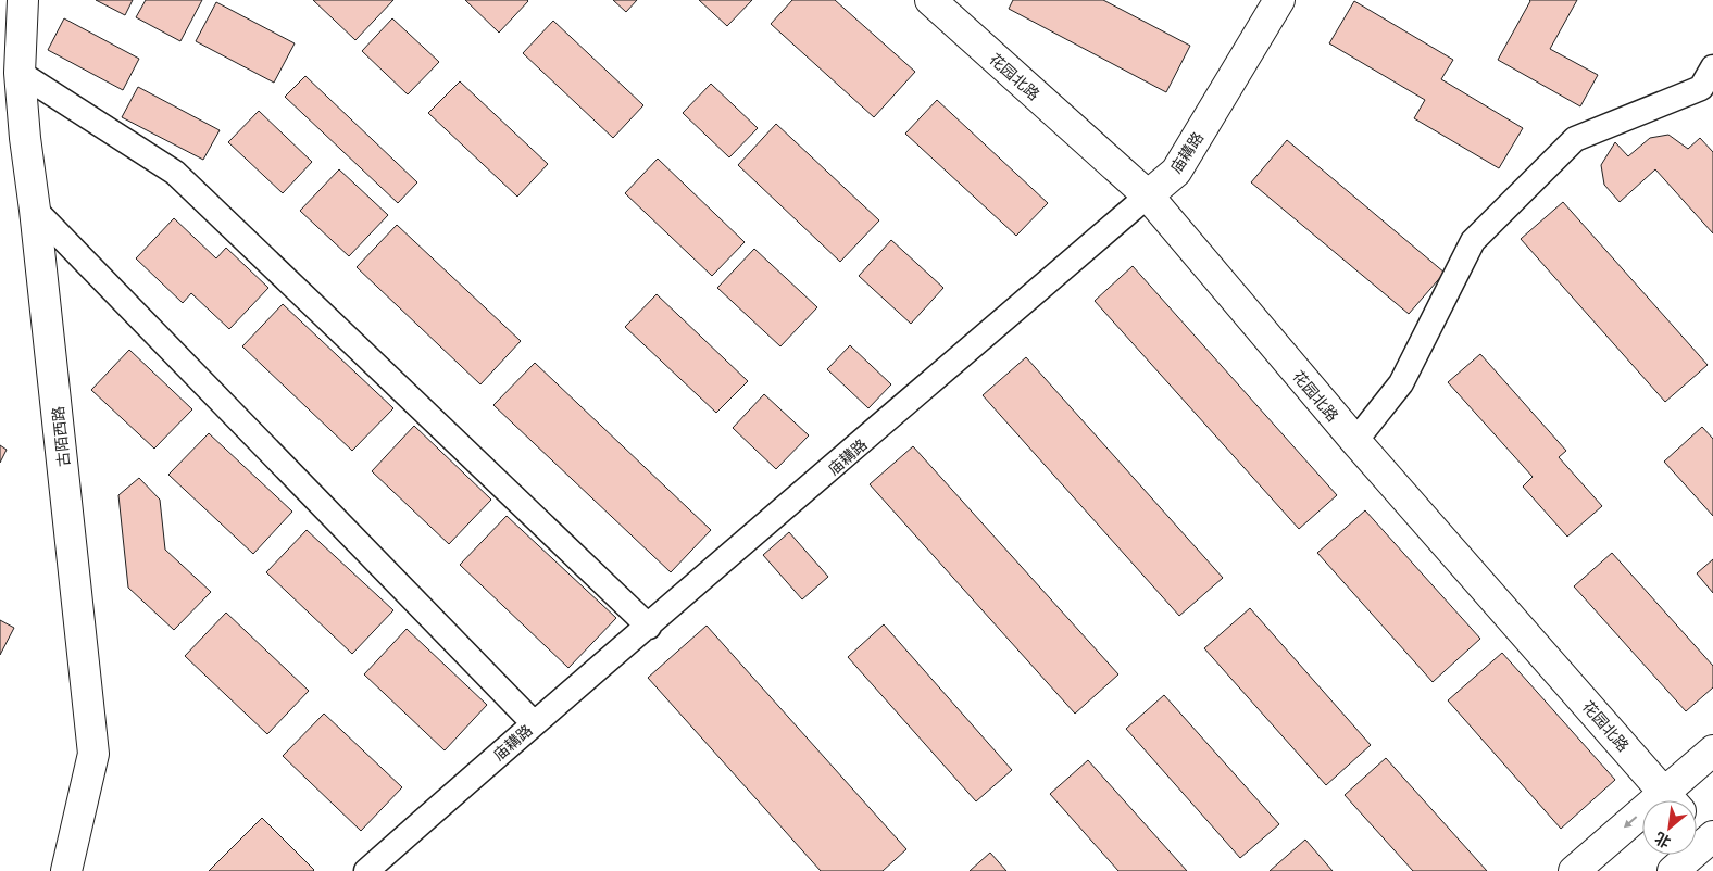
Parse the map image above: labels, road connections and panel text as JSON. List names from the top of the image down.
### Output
{
  "streets": {
    "street": ["花园北路", "庙耩路", "古陌西路"]
  },
  "crossings": [
    ["花园北路", "庙耩路"]
  ],
  "north": "bottom left"
}
